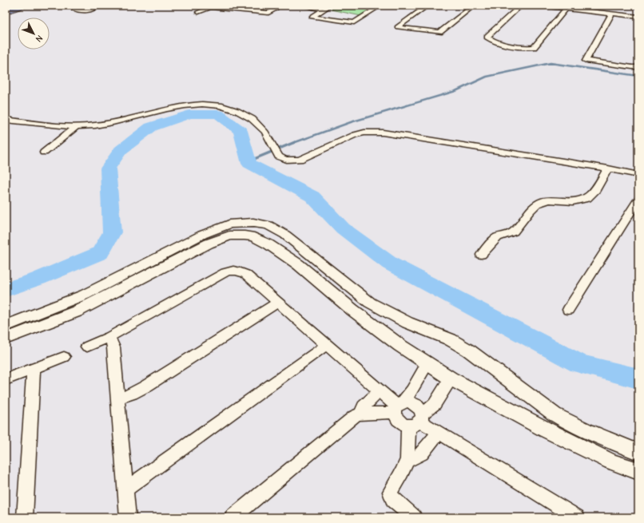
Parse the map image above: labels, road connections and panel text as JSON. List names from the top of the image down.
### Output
{
  "north": "bottom right"
}
